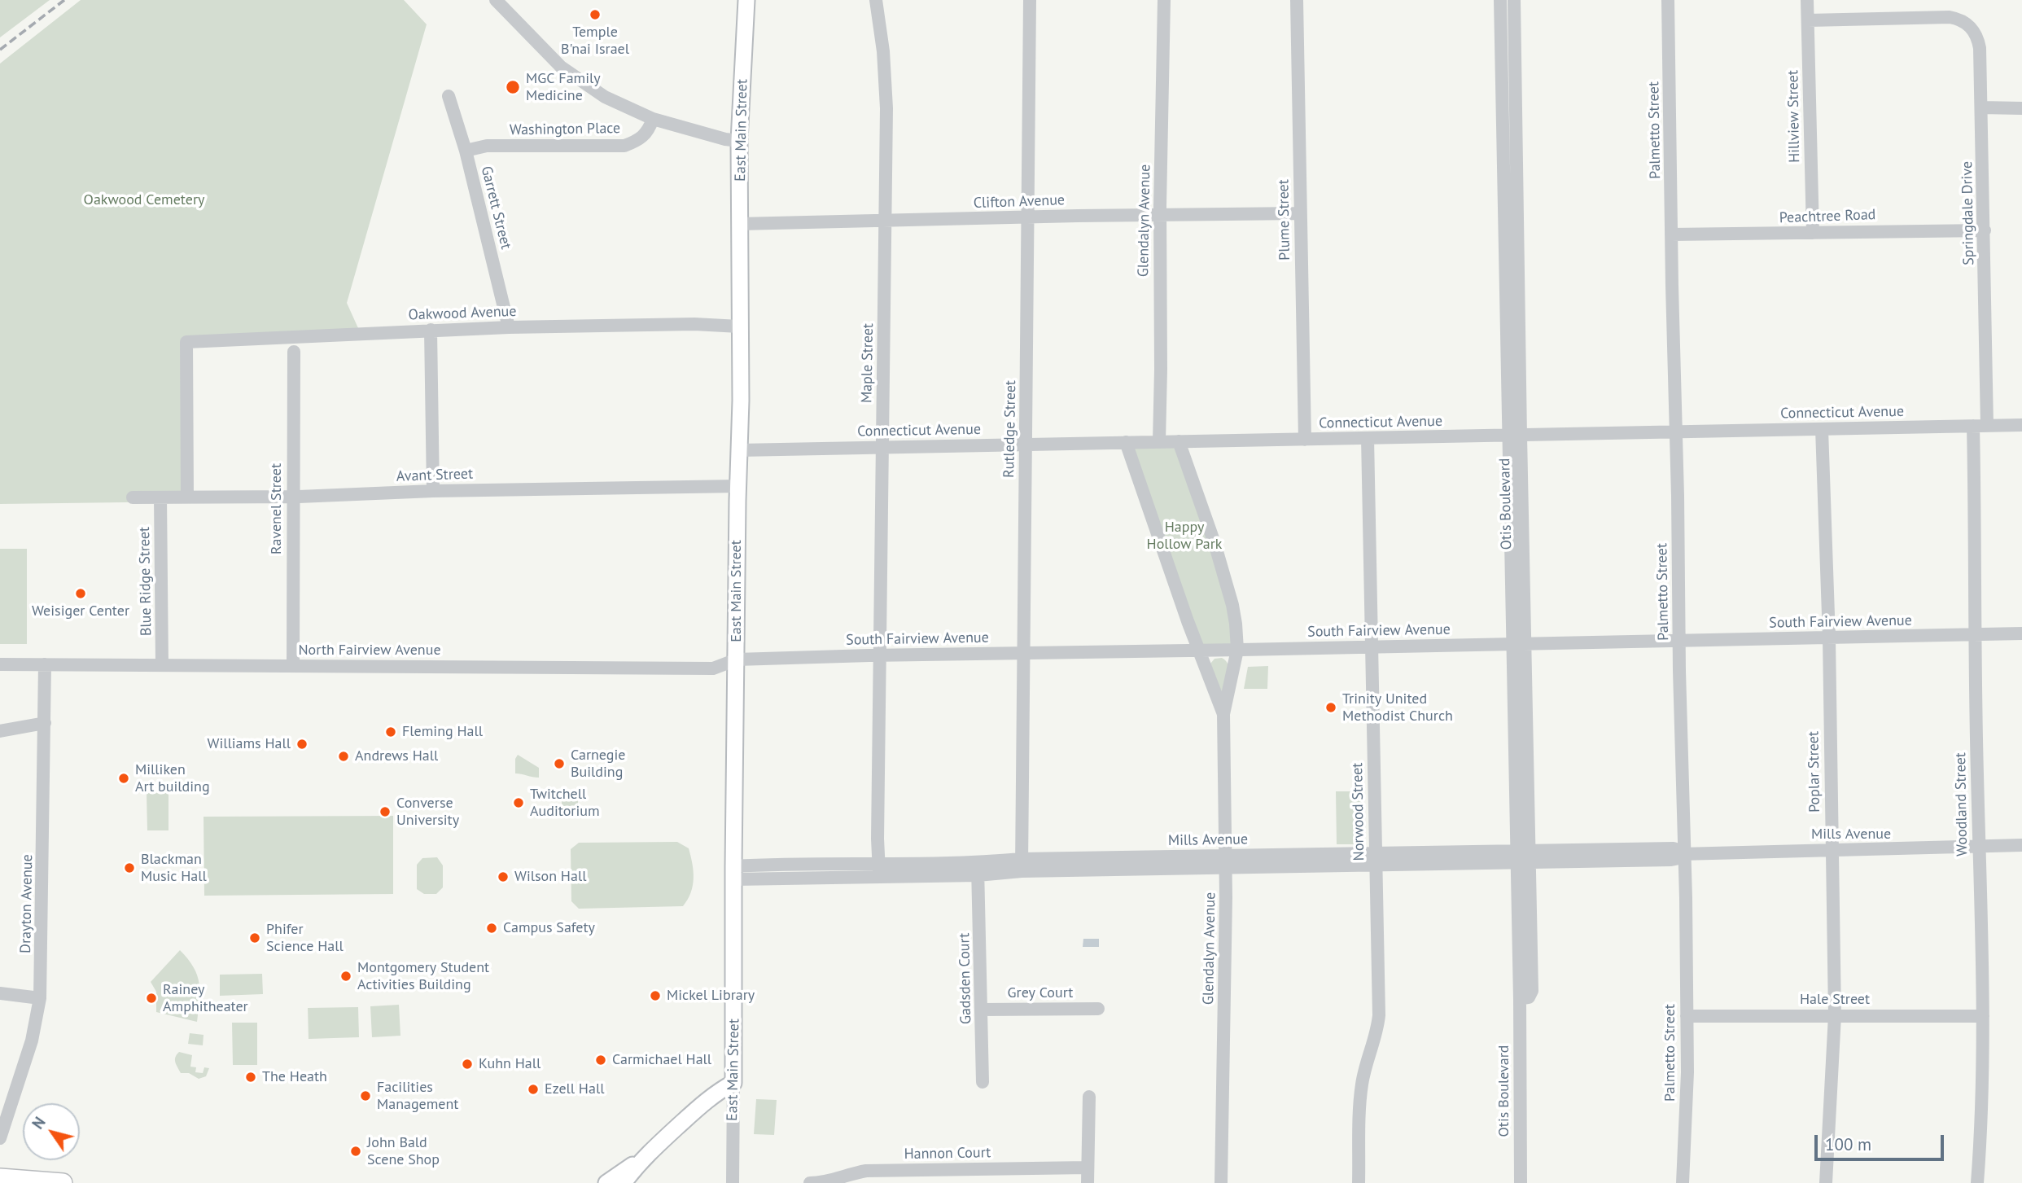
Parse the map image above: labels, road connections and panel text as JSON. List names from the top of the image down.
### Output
{
  "streets": {
    "main road": ["East Main Street"],
    "street": [
      "Hillview Street",
      "Washington Place",
      "Palmetto Street",
      "Clifton Avenue",
      "Garrett Street",
      "Springdale Drive",
      "Peachtree Road",
      "Plume Street",
      "Glendalyn Avenue",
      "Oakwood Avenue",
      "Maple Street",
      "Connecticut Avenue",
      "Rutledge Street",
      "Avant Street",
      "Otis Boulevard",
      "Ravenel Street",
      "Blue Ridge Street",
      "South Fairview Avenue",
      "North Fairview Avenue",
      "Poplar Street",
      "Woodland Street",
      "Norwood Street",
      "Mills Avenue",
      "Drayton Avenue",
      "Gadsden Court",
      "Grey Court",
      "Hale Street",
      "Hannon Court"
    ]
  },
  "crossings": [
    ["Hillview Street", "Springdale Drive"],
    ["Hillview Street", "Peachtree Road"],
    ["Washington Place", "Garrett Street"],
    ["East Main Street", "Clifton Avenue"],
    ["East Main Street", "Oakwood Avenue"],
    ["East Main Street", "Connecticut Avenue"],
    ["East Main Street", "Avant Street"],
    ["East Main Street", "South Fairview Avenue"],
    ["East Main Street", "North Fairview Avenue"],
    ["East Main Street", "Mills Avenue"],
    ["Palmetto Street", "Peachtree Road"],
    ["Palmetto Street", "Connecticut Avenue"],
    ["Palmetto Street", "South Fairview Avenue"],
    ["Palmetto Street", "Mills Avenue"],
    ["Palmetto Street", "Hale Street"],
    ["Clifton Avenue", "Plume Street"],
    ["Clifton Avenue", "Glendalyn Avenue"],
    ["Clifton Avenue", "Maple Street"],
    ["Clifton Avenue", "Rutledge Street"],
    ["Garrett Street", "Oakwood Avenue"],
    ["Springdale Drive", "Peachtree Road"],
    ["Springdale Drive", "Connecticut Avenue"],
    ["Springdale Drive", "Woodland Street"],
    ["Plume Street", "Connecticut Avenue"],
    ["Glendalyn Avenue", "Connecticut Avenue"],
    ["Glendalyn Avenue", "South Fairview Avenue"],
    ["Glendalyn Avenue", "Mills Avenue"],
    ["Oakwood Avenue", "Avant Street"],
    ["Maple Street", "Connecticut Avenue"],
    ["Maple Street", "South Fairview Avenue"],
    ["Maple Street", "Mills Avenue"],
    ["Connecticut Avenue", "Rutledge Street"],
    ["Connecticut Avenue", "Otis Boulevard"],
    ["Connecticut Avenue", "Poplar Street"],
    ["Connecticut Avenue", "Woodland Street"],
    ["Connecticut Avenue", "Norwood Street"],
    ["Rutledge Street", "South Fairview Avenue"],
    ["Rutledge Street", "Mills Avenue"],
    ["Avant Street", "Ravenel Street"],
    ["Avant Street", "Blue Ridge Street"],
    ["Otis Boulevard", "South Fairview Avenue"],
    ["Otis Boulevard", "Mills Avenue"],
    ["Ravenel Street", "North Fairview Avenue"],
    ["Blue Ridge Street", "North Fairview Avenue"],
    ["South Fairview Avenue", "North Fairview Avenue"],
    ["South Fairview Avenue", "Poplar Street"],
    ["South Fairview Avenue", "Woodland Street"],
    ["South Fairview Avenue", "Norwood Street"],
    ["North Fairview Avenue", "Drayton Avenue"],
    ["Poplar Street", "Mills Avenue"],
    ["Poplar Street", "Hale Street"],
    ["Woodland Street", "Mills Avenue"],
    ["Woodland Street", "Hale Street"],
    ["Norwood Street", "Mills Avenue"],
    ["Mills Avenue", "Gadsden Court"],
    ["Gadsden Court", "Grey Court"]
  ],
  "parks": ["Oakwood Cemetery", "Happy Hollow Park"],
  "places": [
    "Temple B'nai Israel",
    "MGC Family Medicine",
    "Weisiger Center",
    "Trinity United Methodist Church",
    "Fleming Hall",
    "Williams Hall",
    "Andrews Hall",
    "Carnegie Building",
    "Milliken Art building",
    "Twitchell Auditorium",
    "Converse University",
    "Blackman Music Hall",
    "Wilson Hall",
    "Campus Safety",
    "Phifer Science Hall",
    "Montgomery Student Activities Building",
    "Mickel Library",
    "Rainey Amphitheater",
    "Carmichael Hall",
    "Kuhn Hall",
    "The Heath",
    "Ezell Hall",
    "Facilities Management",
    "John Bald Scene Shop"
  ],
  "scale_bar": "100 m",
  "north": "top left"
}
